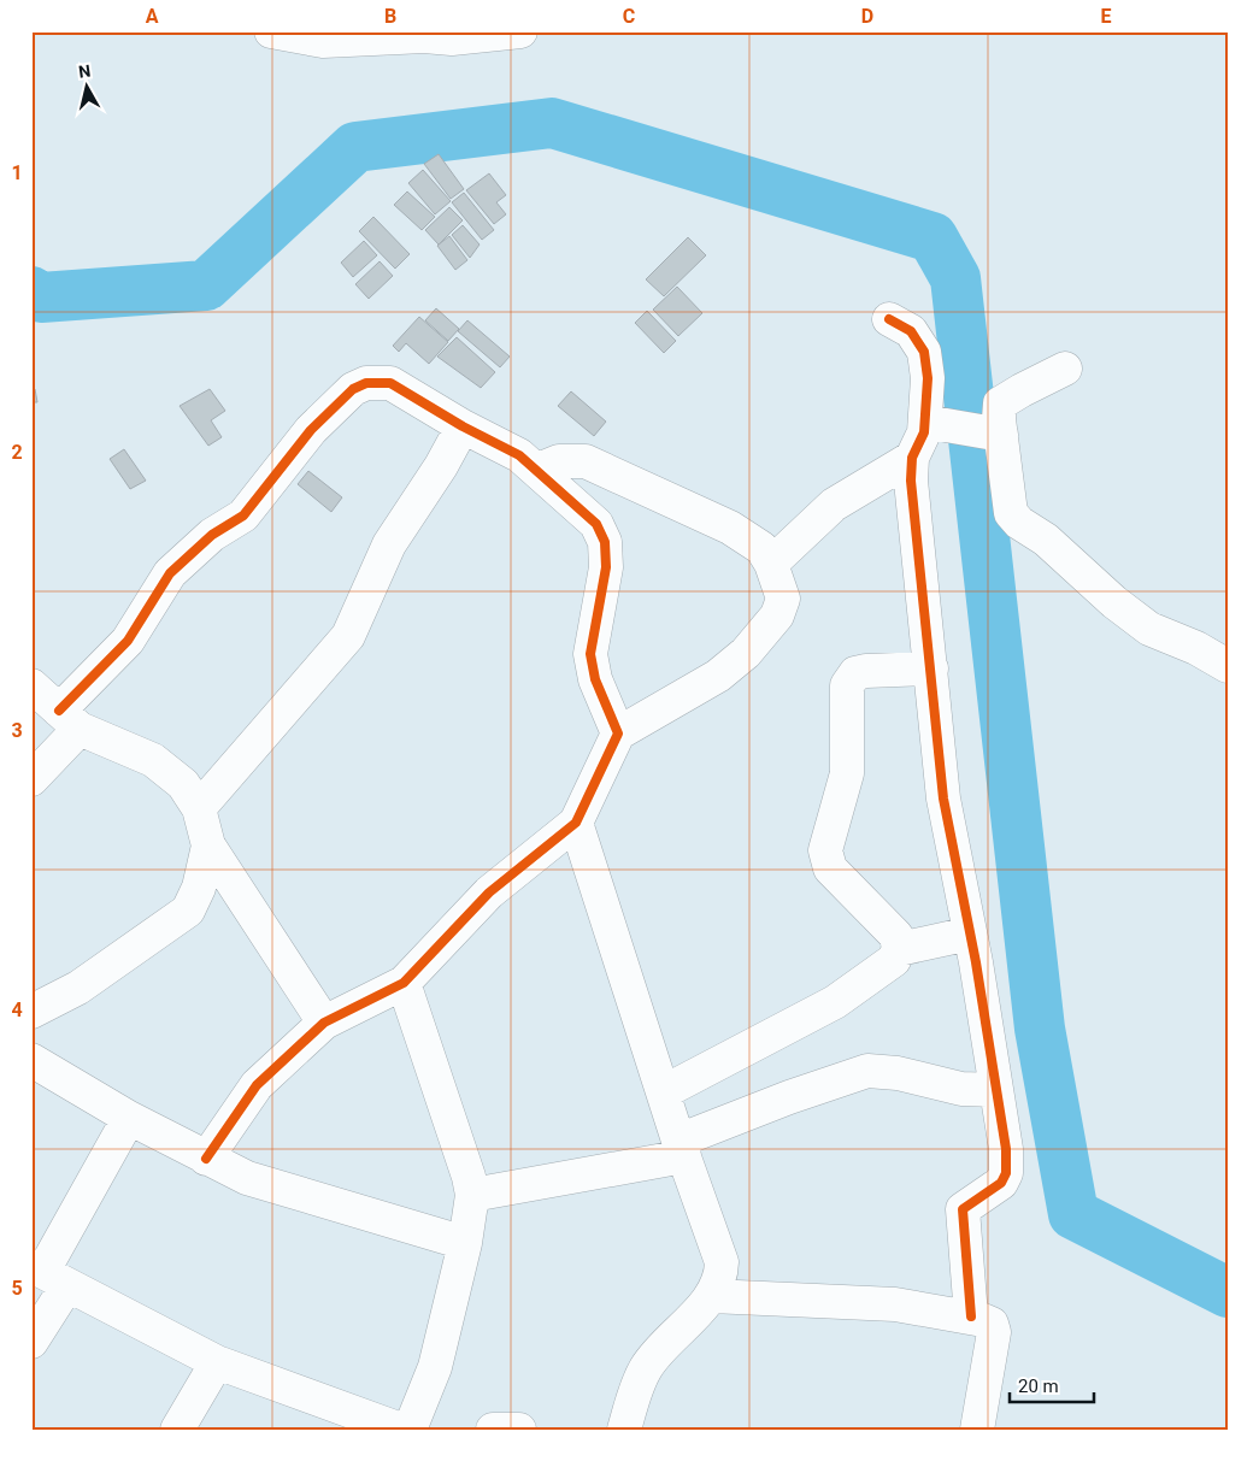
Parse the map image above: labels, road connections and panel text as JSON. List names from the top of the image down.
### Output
{
  "scale_bar": "20 m",
  "north": "top",
  "grid": {
    "columns": [
      "A",
      "B",
      "C",
      "D",
      "E"
    ],
    "rows": [
      "1",
      "2",
      "3",
      "4",
      "5"
    ]
  }
}
